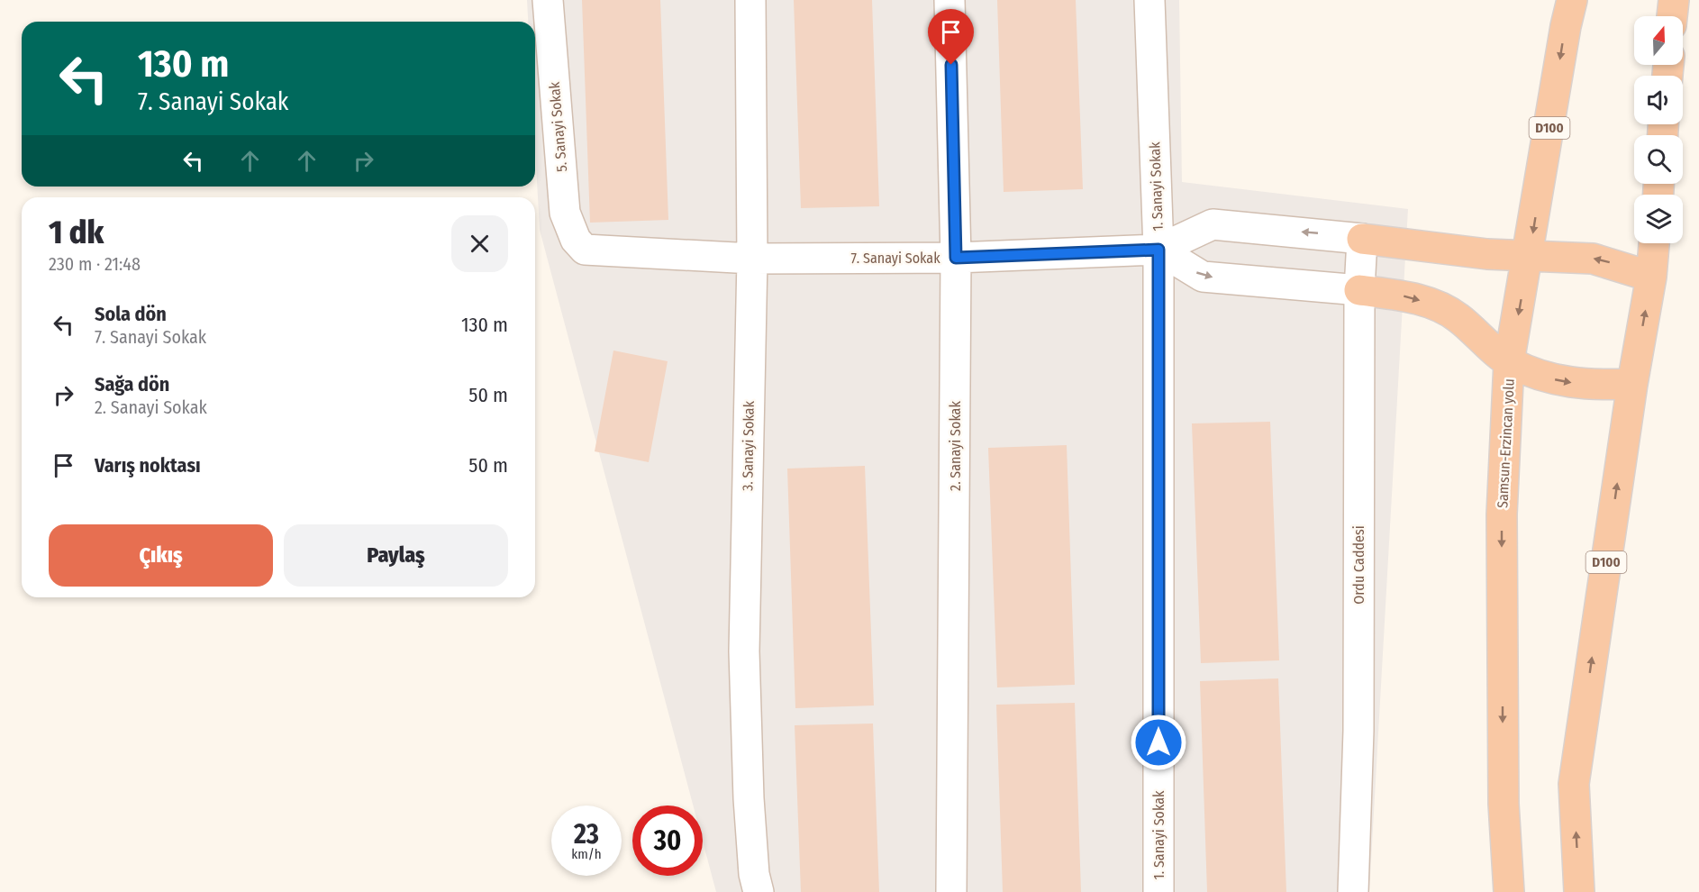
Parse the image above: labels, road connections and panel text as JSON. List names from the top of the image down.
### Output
{
  "streets": {
    "highway": ["D100", "Samsun-Erzincan yolu"],
    "street": [
      "5. Sanayi Sokak",
      "1. Sanayi Sokak",
      "7. Sanayi Sokak",
      "3. Sanayi Sokak",
      "2. Sanayi Sokak",
      "Ordu Caddesi"
    ]
  },
  "crossings": [
    ["5. Sanayi Sokak", "7. Sanayi Sokak"],
    ["1. Sanayi Sokak", "7. Sanayi Sokak"],
    ["7. Sanayi Sokak", "3. Sanayi Sokak"],
    ["7. Sanayi Sokak", "2. Sanayi Sokak"],
    ["7. Sanayi Sokak", "Ordu Caddesi"]
  ],
  "north": "top",
  "page": {
    "turn": ["130 m", "7. Sanayi Sokak"],
    "heading": ["1 dk", "230 m · 21:48"],
    "list": [
      {
        "name": "Sola dön",
        "note": "7. Sanayi Sokak",
        "value": "130 m"
      },
      {
        "name": "Sağa dön",
        "note": "2. Sanayi Sokak",
        "value": "50 m"
      },
      {
        "name": "Varış noktası",
        "value": "50 m"
      }
    ],
    "buttons": ["Çıkış", "Paylaş"],
    "speed": "23 km/h",
    "limit": "30"
  }
}
